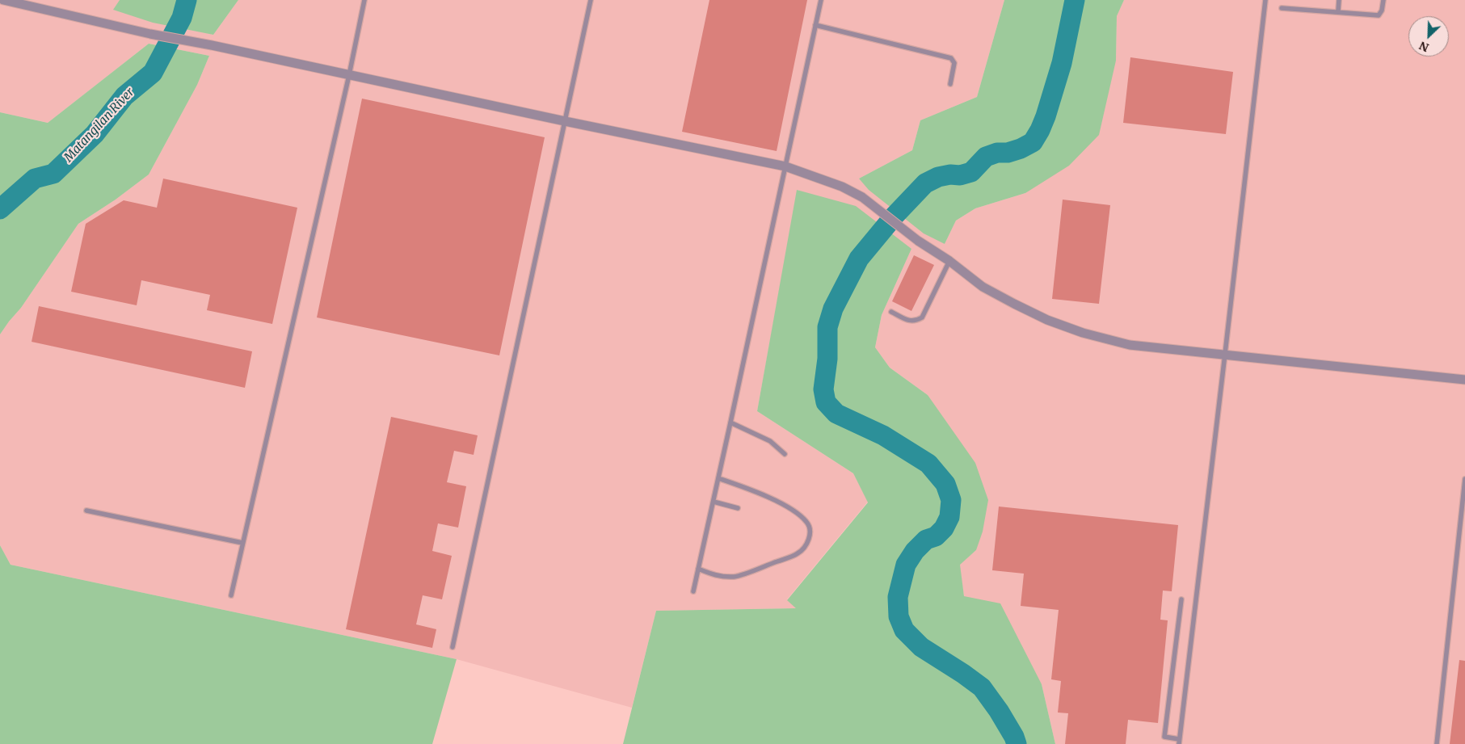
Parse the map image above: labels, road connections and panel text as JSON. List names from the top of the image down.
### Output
{
  "water": ["Matangilan River"],
  "north": "bottom left"
}
